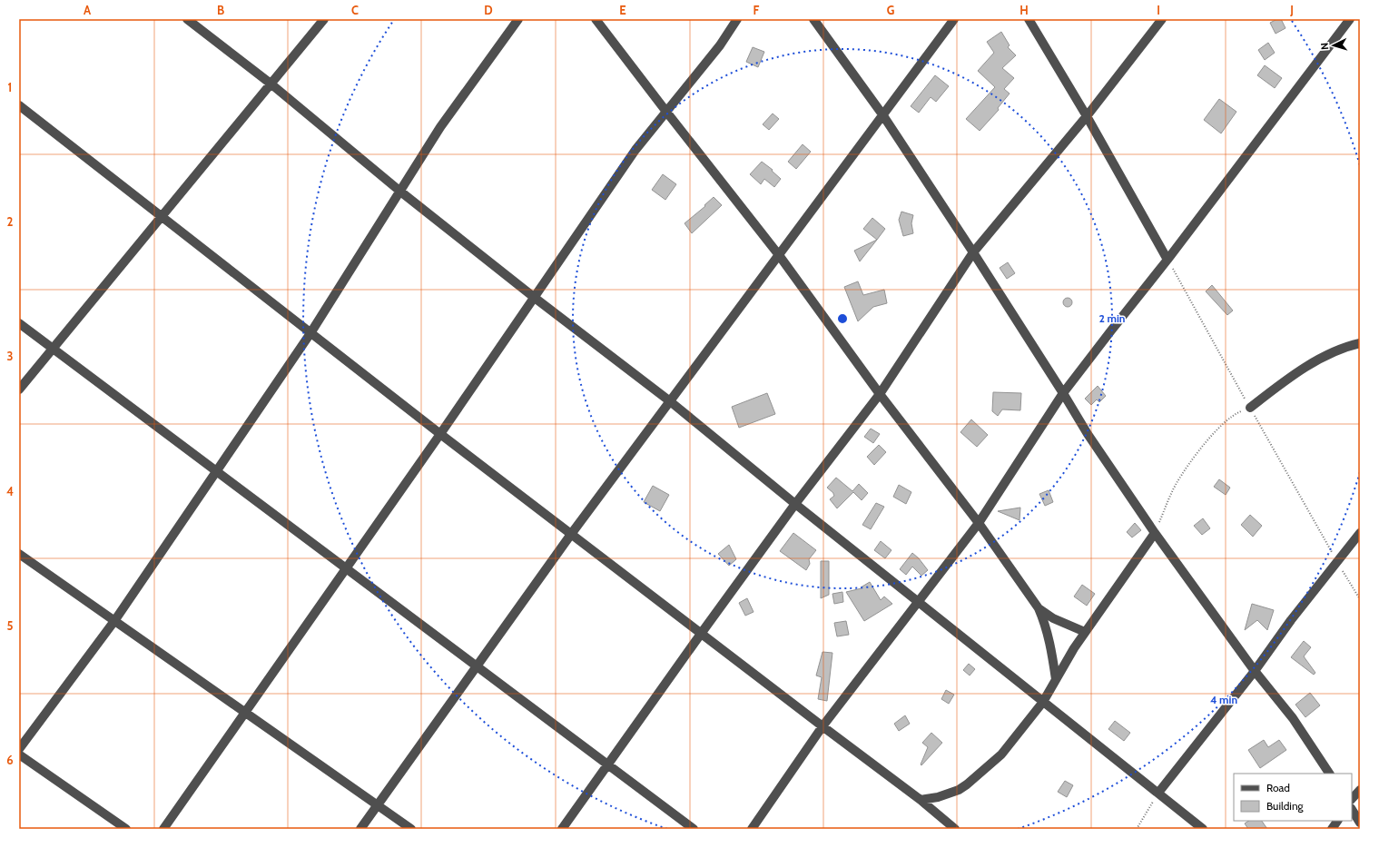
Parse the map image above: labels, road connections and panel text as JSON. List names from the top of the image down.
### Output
{
  "legend": ["Road", "Building"],
  "north": "left",
  "grid": {
    "columns": [
      "A",
      "B",
      "C",
      "D",
      "E",
      "F",
      "G",
      "H",
      "I",
      "J"
    ],
    "rows": [
      "1",
      "2",
      "3",
      "4",
      "5",
      "6"
    ]
  },
  "rings": ["2 min", "4 min"]
}
